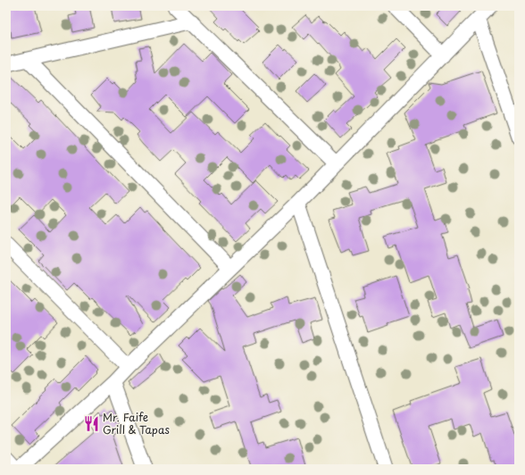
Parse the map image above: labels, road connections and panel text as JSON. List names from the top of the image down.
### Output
{
  "places": {
    "restaurant": ["Mr. Faife Grill & Tapas"]
  }
}
